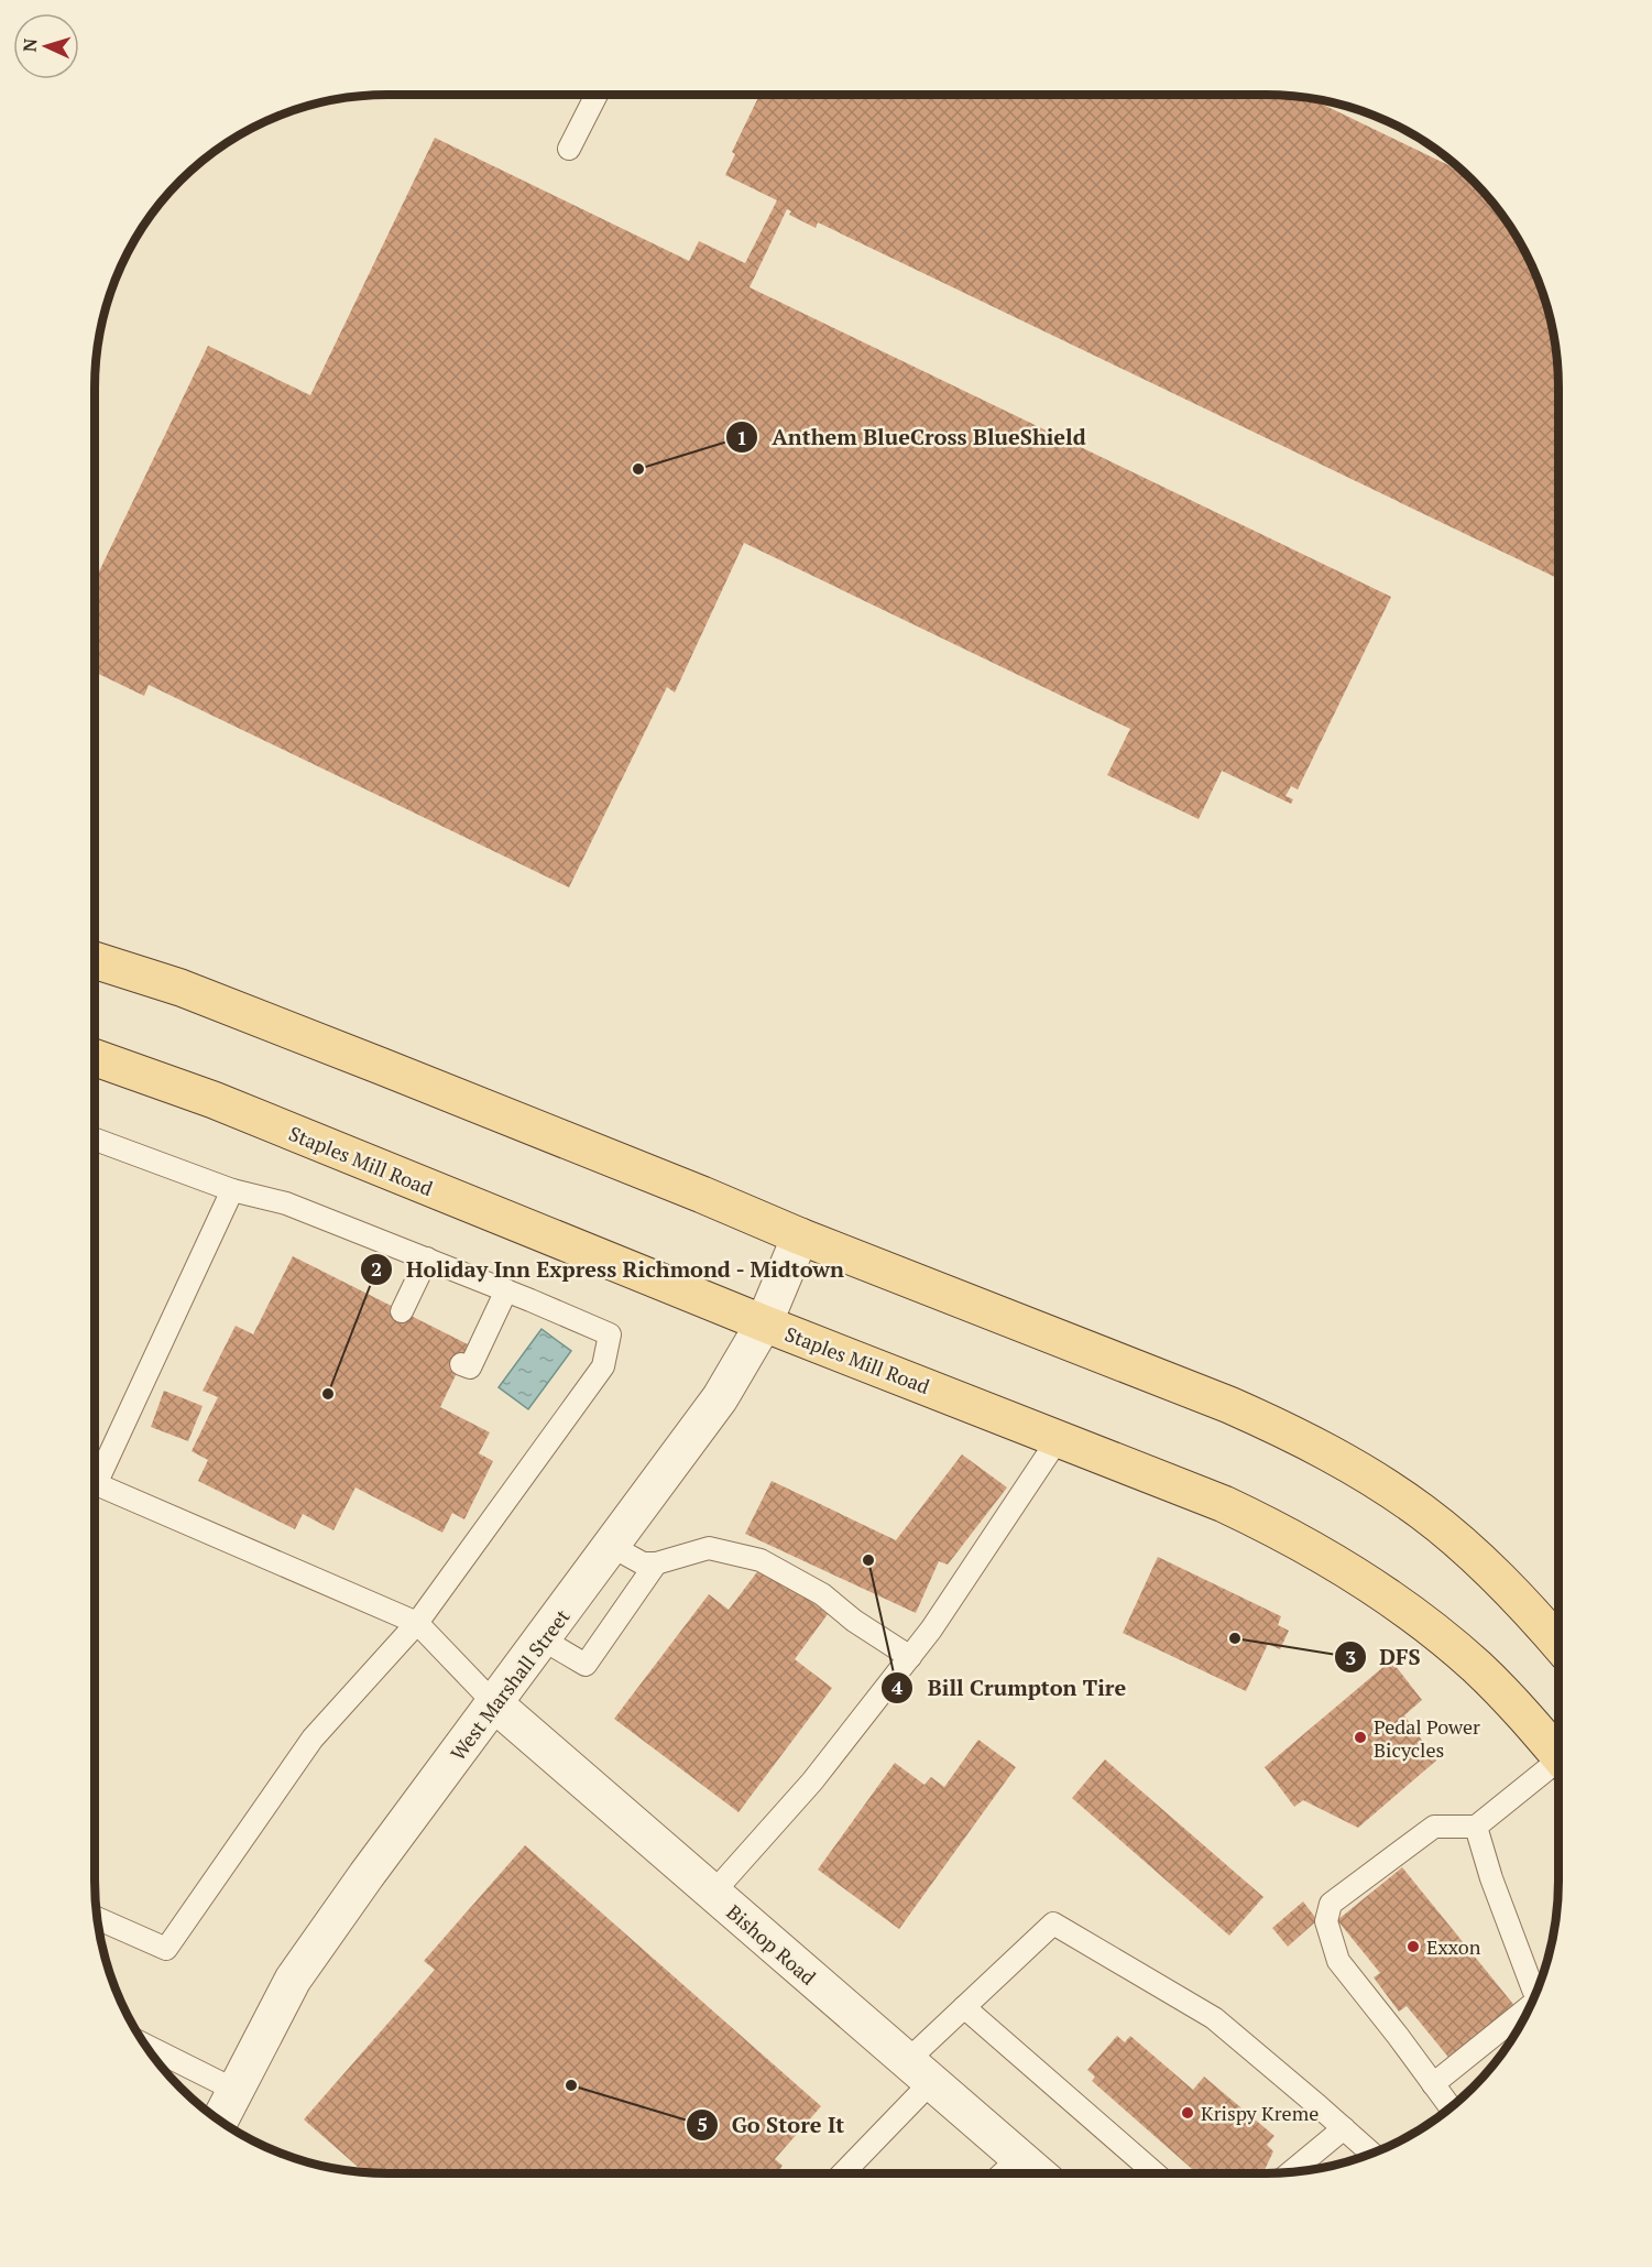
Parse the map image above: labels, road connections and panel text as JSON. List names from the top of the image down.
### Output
{
  "streets": {
    "main road": ["Staples Mill Road"],
    "street": ["West Marshall Street", "Bishop Road"]
  },
  "crossings": [
    ["Staples Mill Road", "West Marshall Street"],
    ["West Marshall Street", "Bishop Road"]
  ],
  "places": [
    "Anthem BlueCross BlueShield",
    "Holiday Inn Express Richmond - Midtown",
    "Bill Crumpton Tire",
    "DFS",
    "Pedal Power Bicycles",
    "Exxon",
    "Go Store It",
    "Krispy Kreme"
  ],
  "north": "left"
}
